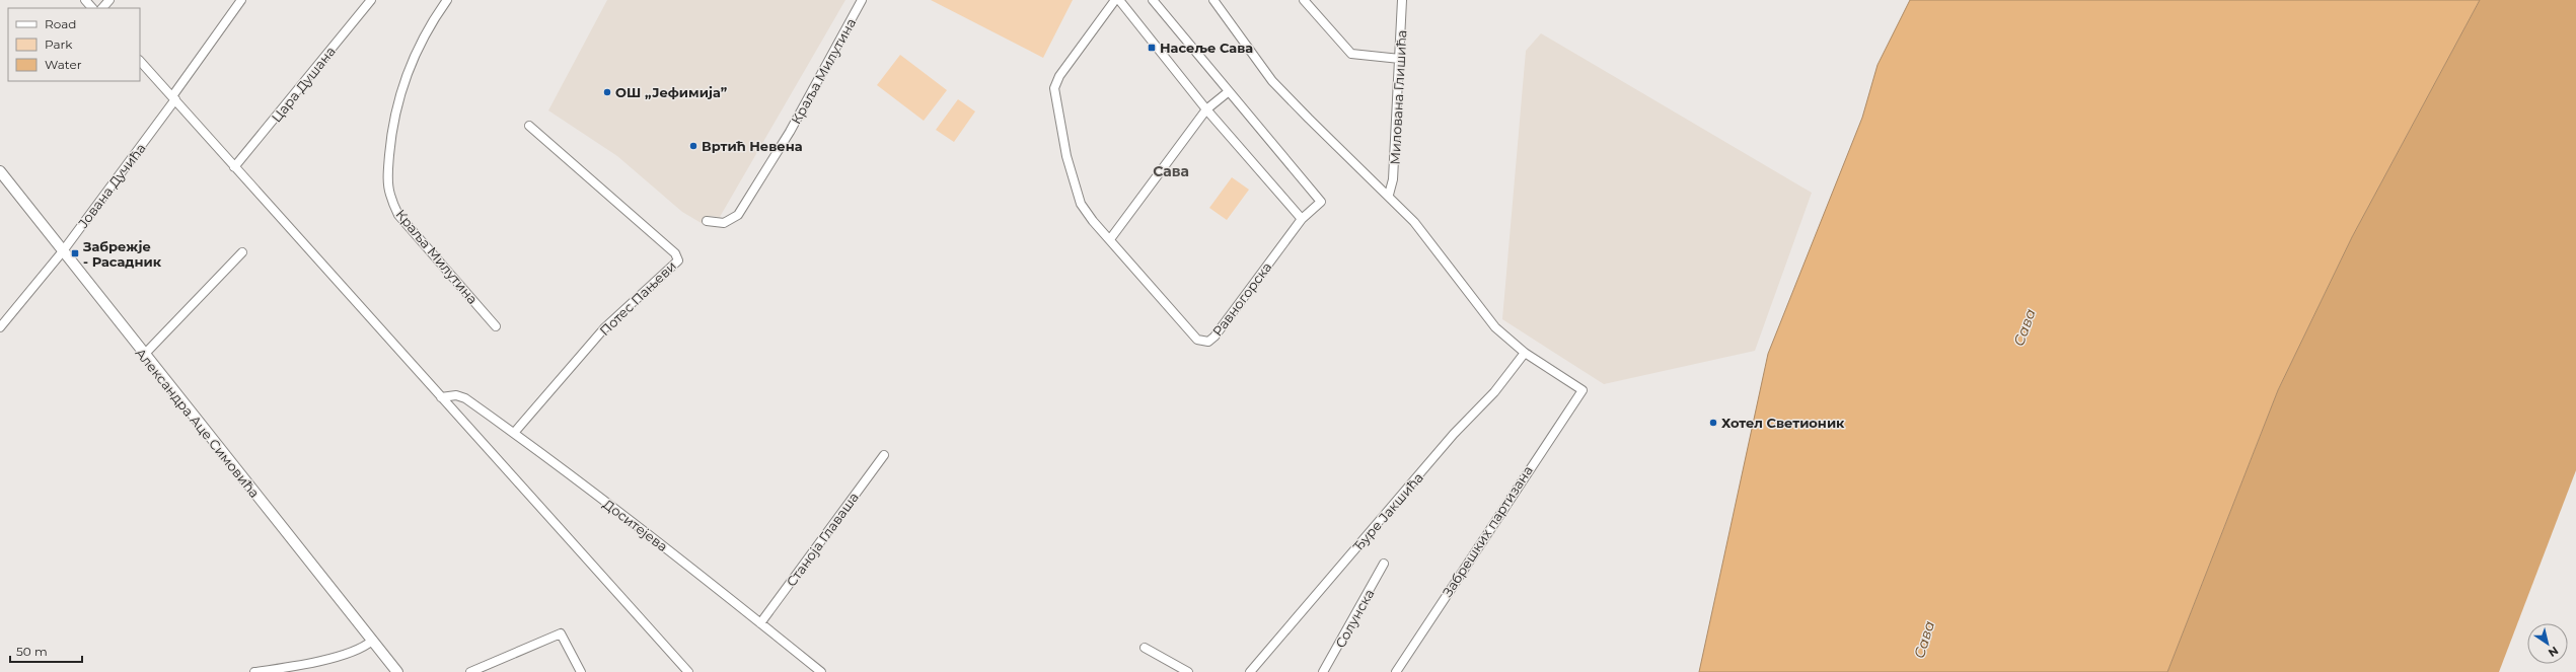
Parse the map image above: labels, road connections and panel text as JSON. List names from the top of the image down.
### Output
{
  "streets": {
    "street": [
      "Краља Милутина",
      "Цара Душана",
      "Милована Глишића",
      "Јована Дучића",
      "Потес Пањеви",
      "Равногорска",
      "Александра Аце Симовића",
      "Ђуре Јакшића",
      "Доситејева",
      "Забрешких партизана",
      "Станоја Главаша",
      "Солунска"
    ]
  },
  "crossings": [
    ["Јована Дучића", "Александра Аце Симовића"],
    ["Потес Пањеви", "Доситејева"],
    ["Ђуре Јакшића", "Забрешких партизана"],
    ["Доситејева", "Станоја Главаша"]
  ],
  "districts": ["Сава"],
  "water": ["Сава"],
  "places": {
    "transit": ["Насеље Сава", "Забрежје - Расадник"],
    "other": ["ОШ „Јефимија”", "Вртић Невена", "Хотел Светионик"]
  },
  "legend": ["Road", "Park", "Water"],
  "scale_bar": "50 m",
  "north": "bottom right"
}
